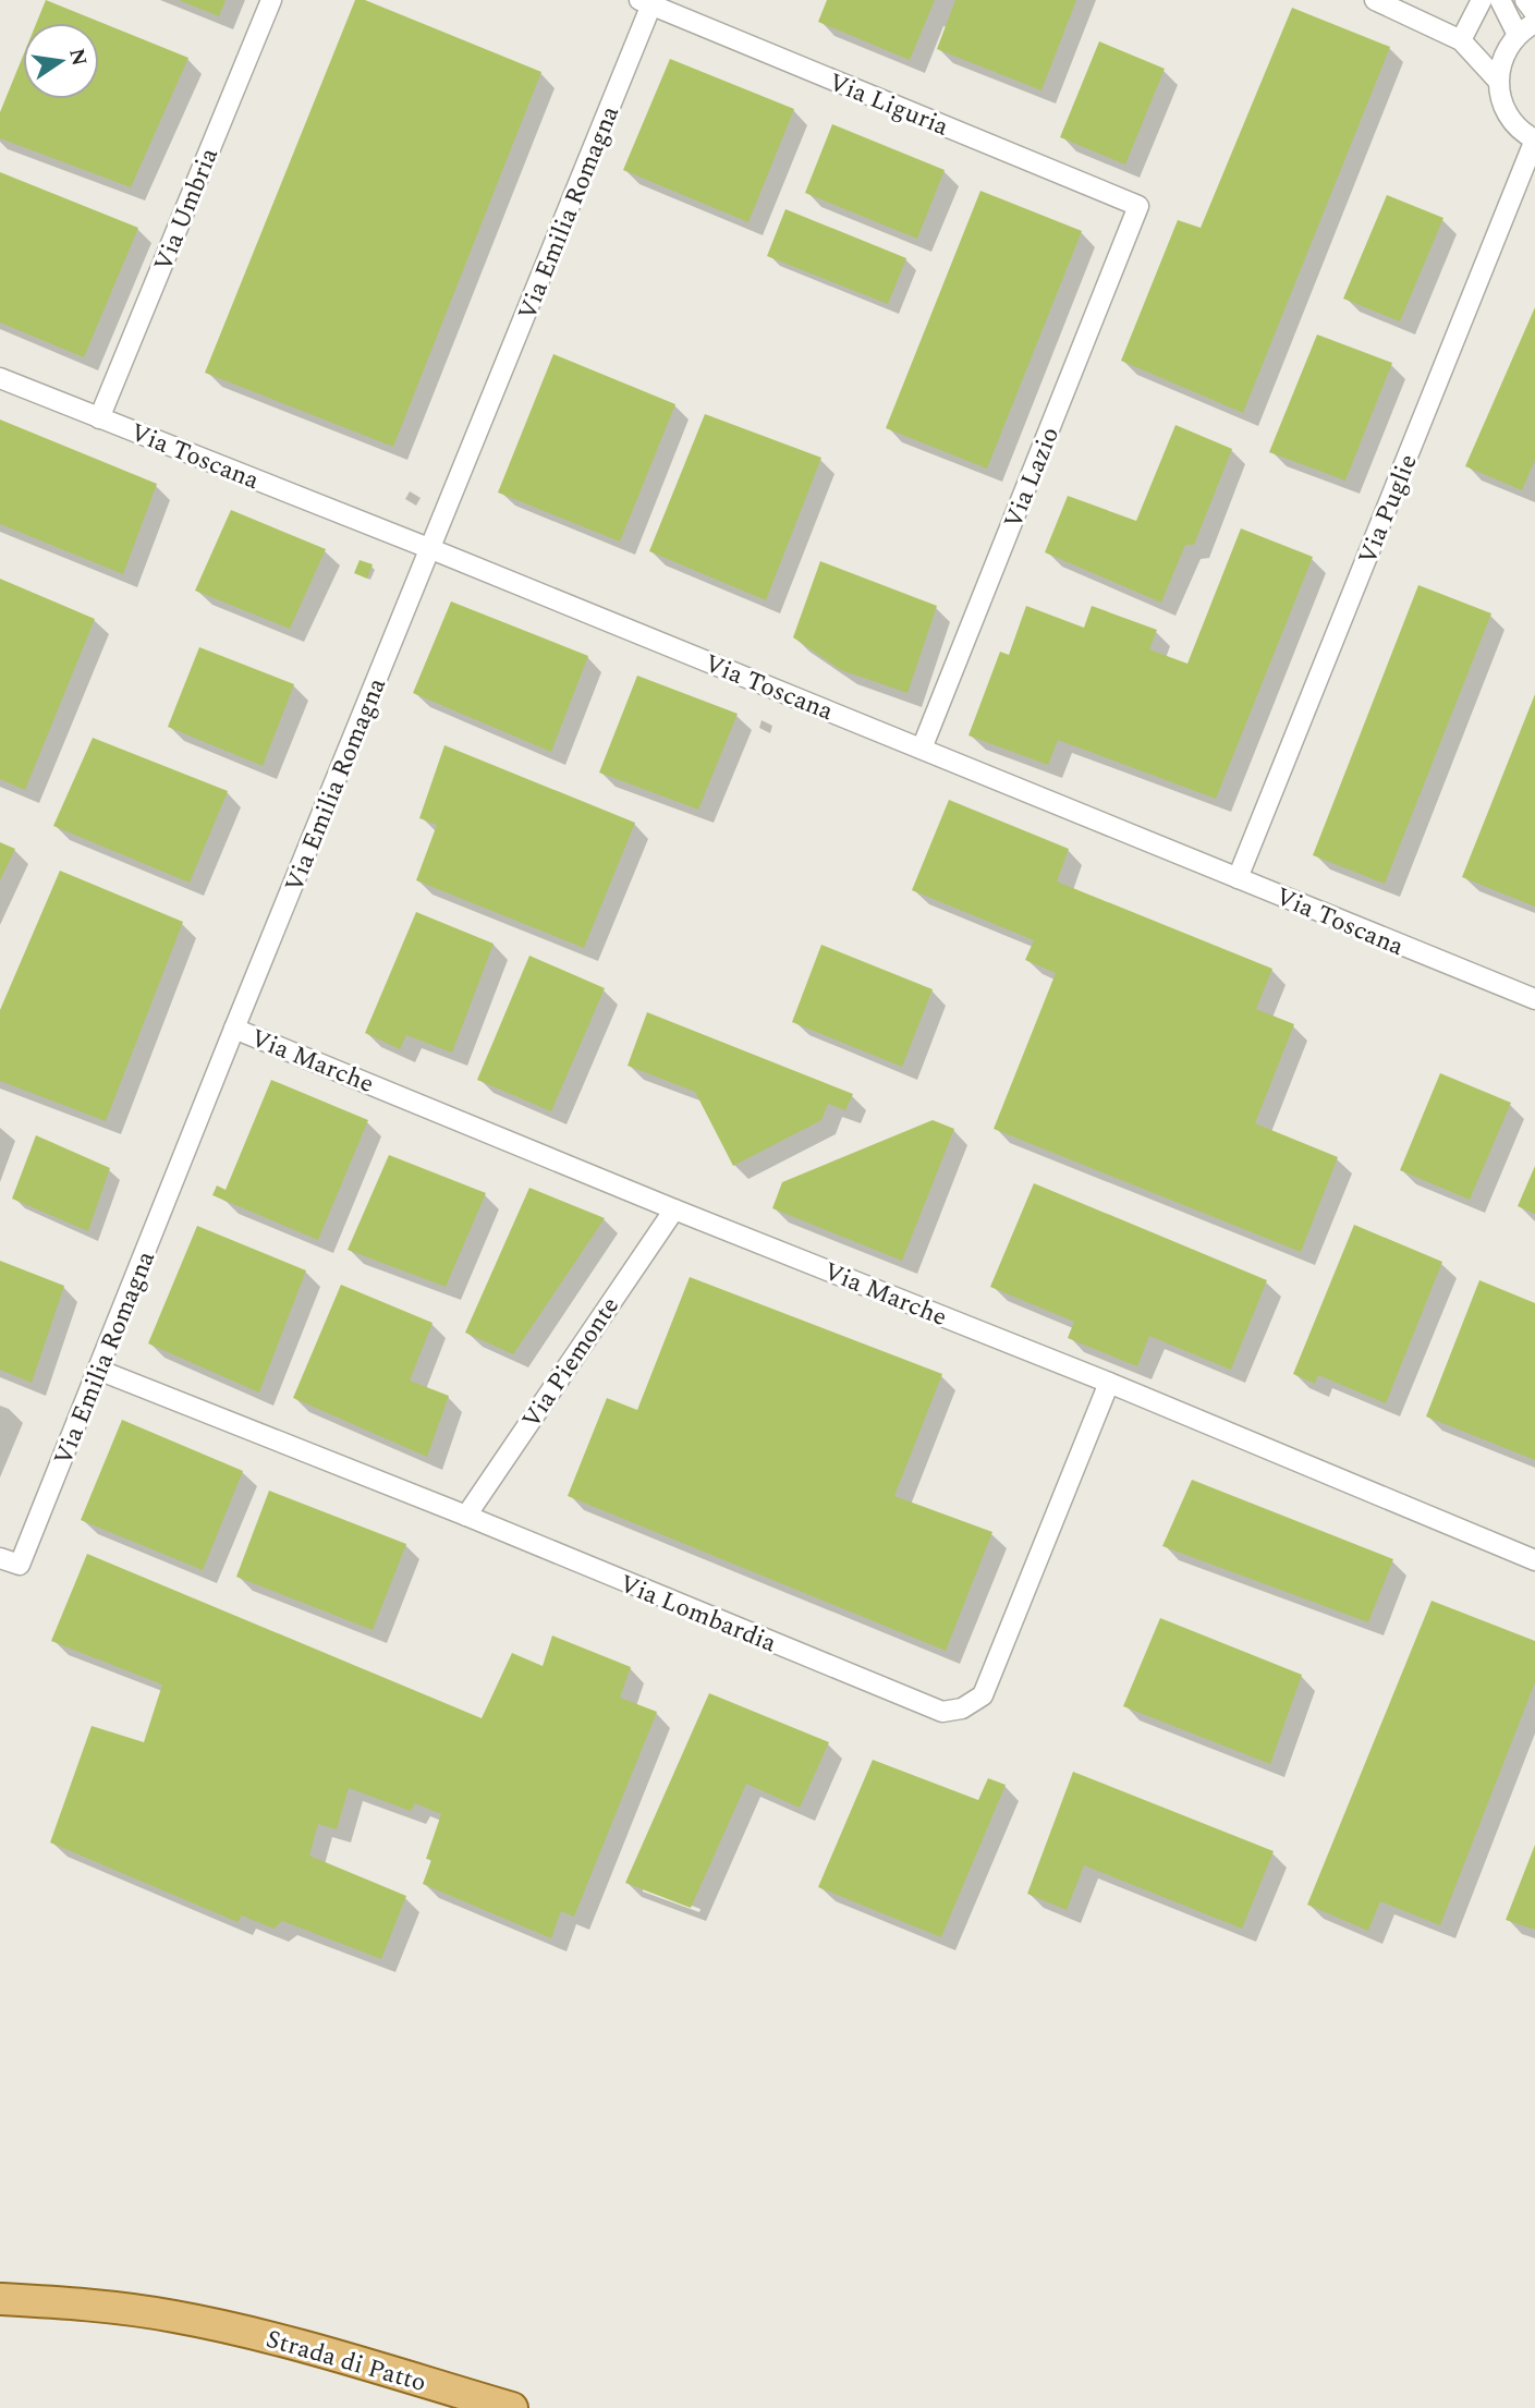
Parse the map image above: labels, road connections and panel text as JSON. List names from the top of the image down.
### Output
{
  "streets": {
    "main road": ["Strada di Patto"],
    "street": [
      "Via Liguria",
      "Via Umbria",
      "Via Emilia Romagna",
      "Via Toscana",
      "Via Lazio",
      "Via Puglie",
      "Via Marche",
      "Via Piemonte",
      "Via Lombardia"
    ]
  },
  "crossings": [
    ["Via Liguria", "Via Emilia Romagna"],
    ["Via Liguria", "Via Lazio"],
    ["Via Umbria", "Via Toscana"],
    ["Via Emilia Romagna", "Via Toscana"],
    ["Via Emilia Romagna", "Via Marche"],
    ["Via Emilia Romagna", "Via Lombardia"],
    ["Via Toscana", "Via Lazio"],
    ["Via Toscana", "Via Puglie"],
    ["Via Marche", "Via Piemonte"],
    ["Via Marche", "Via Lombardia"],
    ["Via Piemonte", "Via Lombardia"]
  ],
  "north": "right"
}
